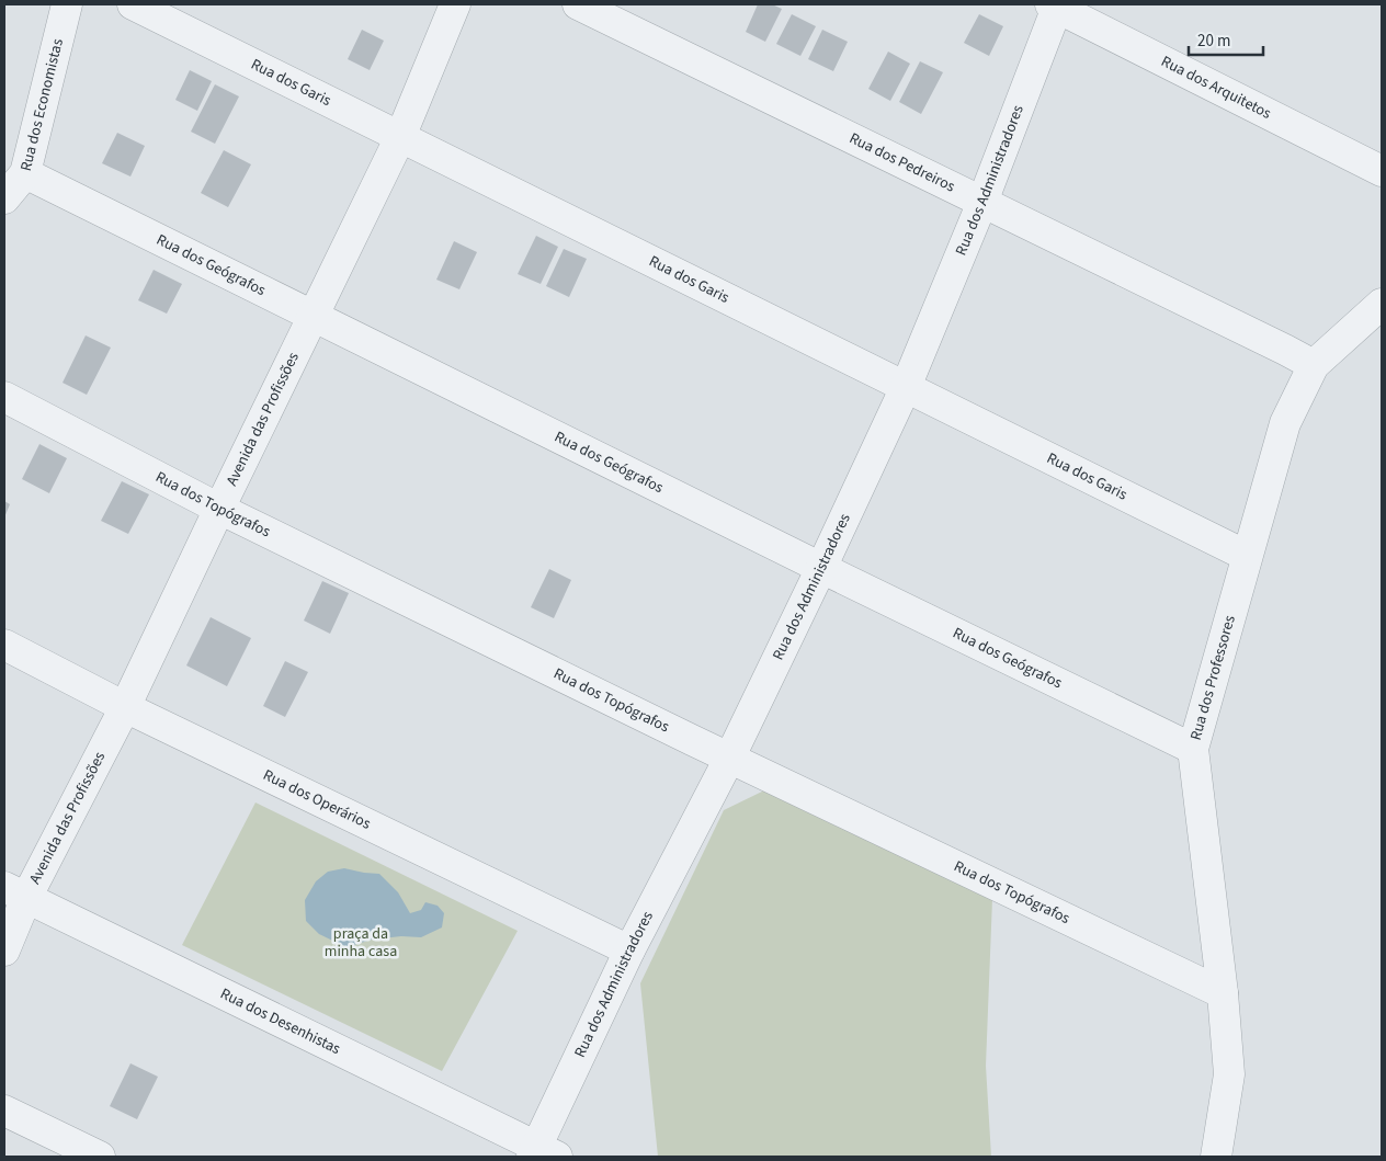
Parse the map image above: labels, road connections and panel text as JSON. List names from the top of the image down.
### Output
{
  "streets": {
    "street": [
      "Rua dos Garis",
      "Rua dos Arquitetos",
      "Rua dos Economistas",
      "Rua dos Pedreiros",
      "Rua dos Administradores",
      "Rua dos Geógrafos",
      "Avenida das Profissões",
      "Rua dos Topógrafos",
      "Rua dos Professores",
      "Rua dos Operários",
      "Rua dos Desenhistas"
    ]
  },
  "crossings": [
    ["Rua dos Garis", "Rua dos Administradores"],
    ["Rua dos Garis", "Avenida das Profissões"],
    ["Rua dos Garis", "Rua dos Professores"],
    ["Rua dos Arquitetos", "Rua dos Administradores"],
    ["Rua dos Economistas", "Rua dos Geógrafos"],
    ["Rua dos Pedreiros", "Rua dos Administradores"],
    ["Rua dos Pedreiros", "Rua dos Professores"],
    ["Rua dos Administradores", "Rua dos Geógrafos"],
    ["Rua dos Administradores", "Rua dos Topógrafos"],
    ["Rua dos Administradores", "Rua dos Operários"],
    ["Rua dos Administradores", "Rua dos Desenhistas"],
    ["Rua dos Geógrafos", "Avenida das Profissões"],
    ["Rua dos Geógrafos", "Rua dos Professores"],
    ["Avenida das Profissões", "Rua dos Topógrafos"],
    ["Avenida das Profissões", "Rua dos Operários"],
    ["Avenida das Profissões", "Rua dos Desenhistas"],
    ["Rua dos Topógrafos", "Rua dos Professores"]
  ],
  "parks": ["praça da minha casa"],
  "scale_bar": "20 m"
}
